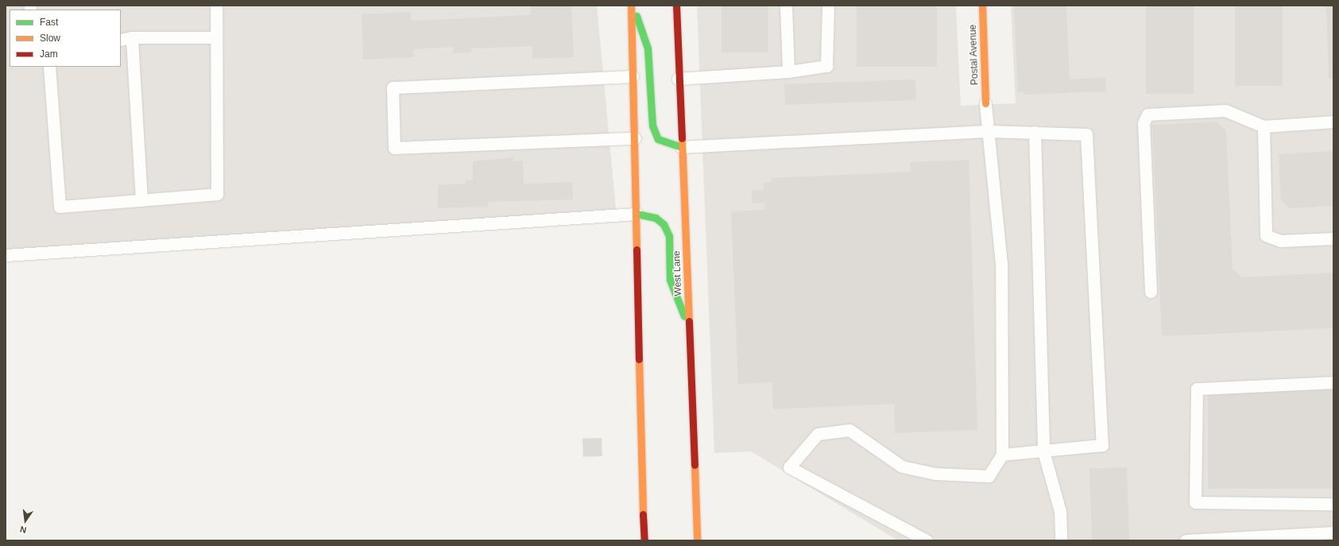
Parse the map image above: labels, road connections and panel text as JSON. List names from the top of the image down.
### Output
{
  "streets": {
    "main road": ["Postal Avenue", "West Lane"]
  },
  "legend": ["Fast", "Slow", "Jam"],
  "north": "bottom"
}
